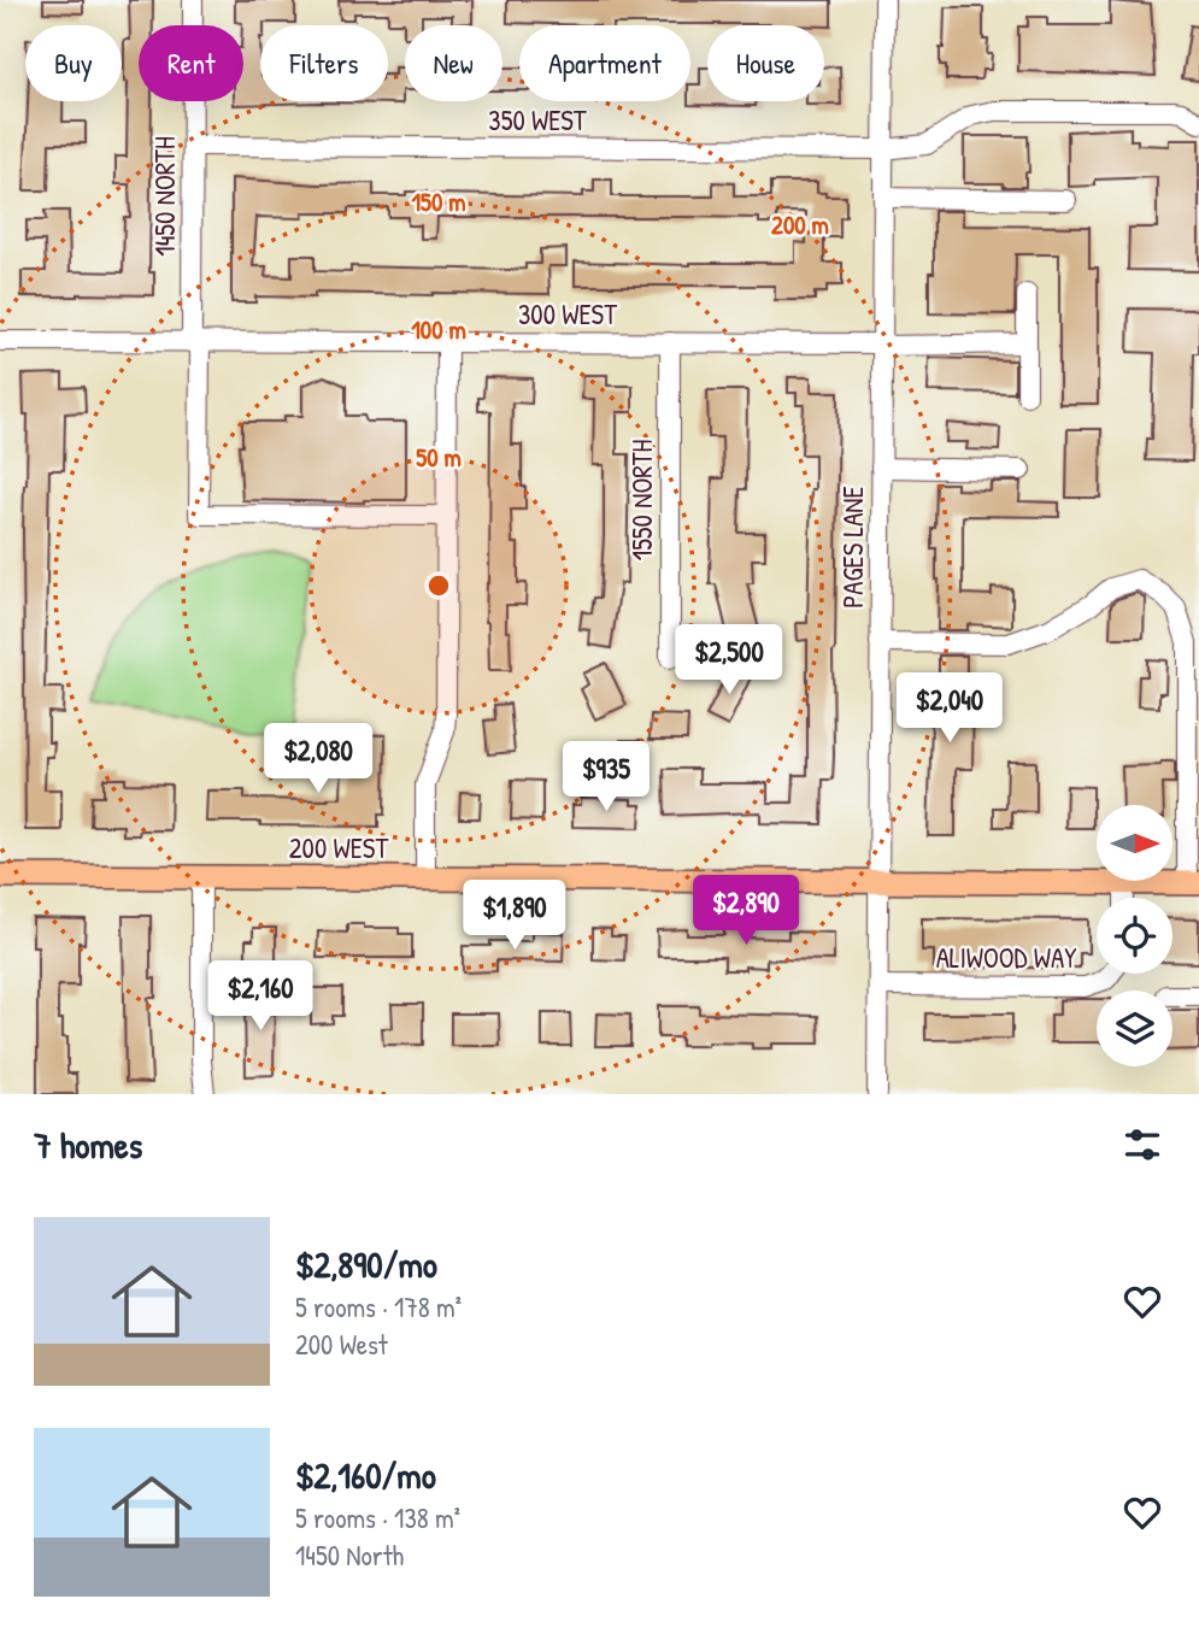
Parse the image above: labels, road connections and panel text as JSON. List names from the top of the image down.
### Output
{
  "streets": {
    "main road": ["200 WEST"],
    "street": [
      "350 WEST",
      "1450 NORTH",
      "300 WEST",
      "1550 NORTH",
      "PAGES LANE",
      "ALIWOOD WAY"
    ]
  },
  "crossings": [
    ["350 WEST", "1450 NORTH"],
    ["350 WEST", "PAGES LANE"],
    ["1450 NORTH", "300 WEST"],
    ["300 WEST", "1550 NORTH"],
    ["300 WEST", "PAGES LANE"],
    ["PAGES LANE", "200 WEST"],
    ["PAGES LANE", "ALIWOOD WAY"]
  ],
  "north": "right",
  "page": {
    "chip": [
      "Buy",
      "Rent",
      "Filters",
      "New",
      "Apartment",
      "House"
    ],
    "price": [
      "$2,500",
      "$2,040",
      "$2,080",
      "$935",
      "$2,890",
      "$1,890",
      "$2,160"
    ],
    "heading": "7 homes",
    "list": [
      {
        "name": "$2,890/mo",
        "note": "5 rooms · 178 m² · 200 West"
      },
      {
        "name": "$2,160/mo",
        "note": "5 rooms · 138 m² · 1450 North"
      }
    ]
  },
  "rings": [
    "150 m",
    "200 m",
    "100 m",
    "50 m"
  ]
}
